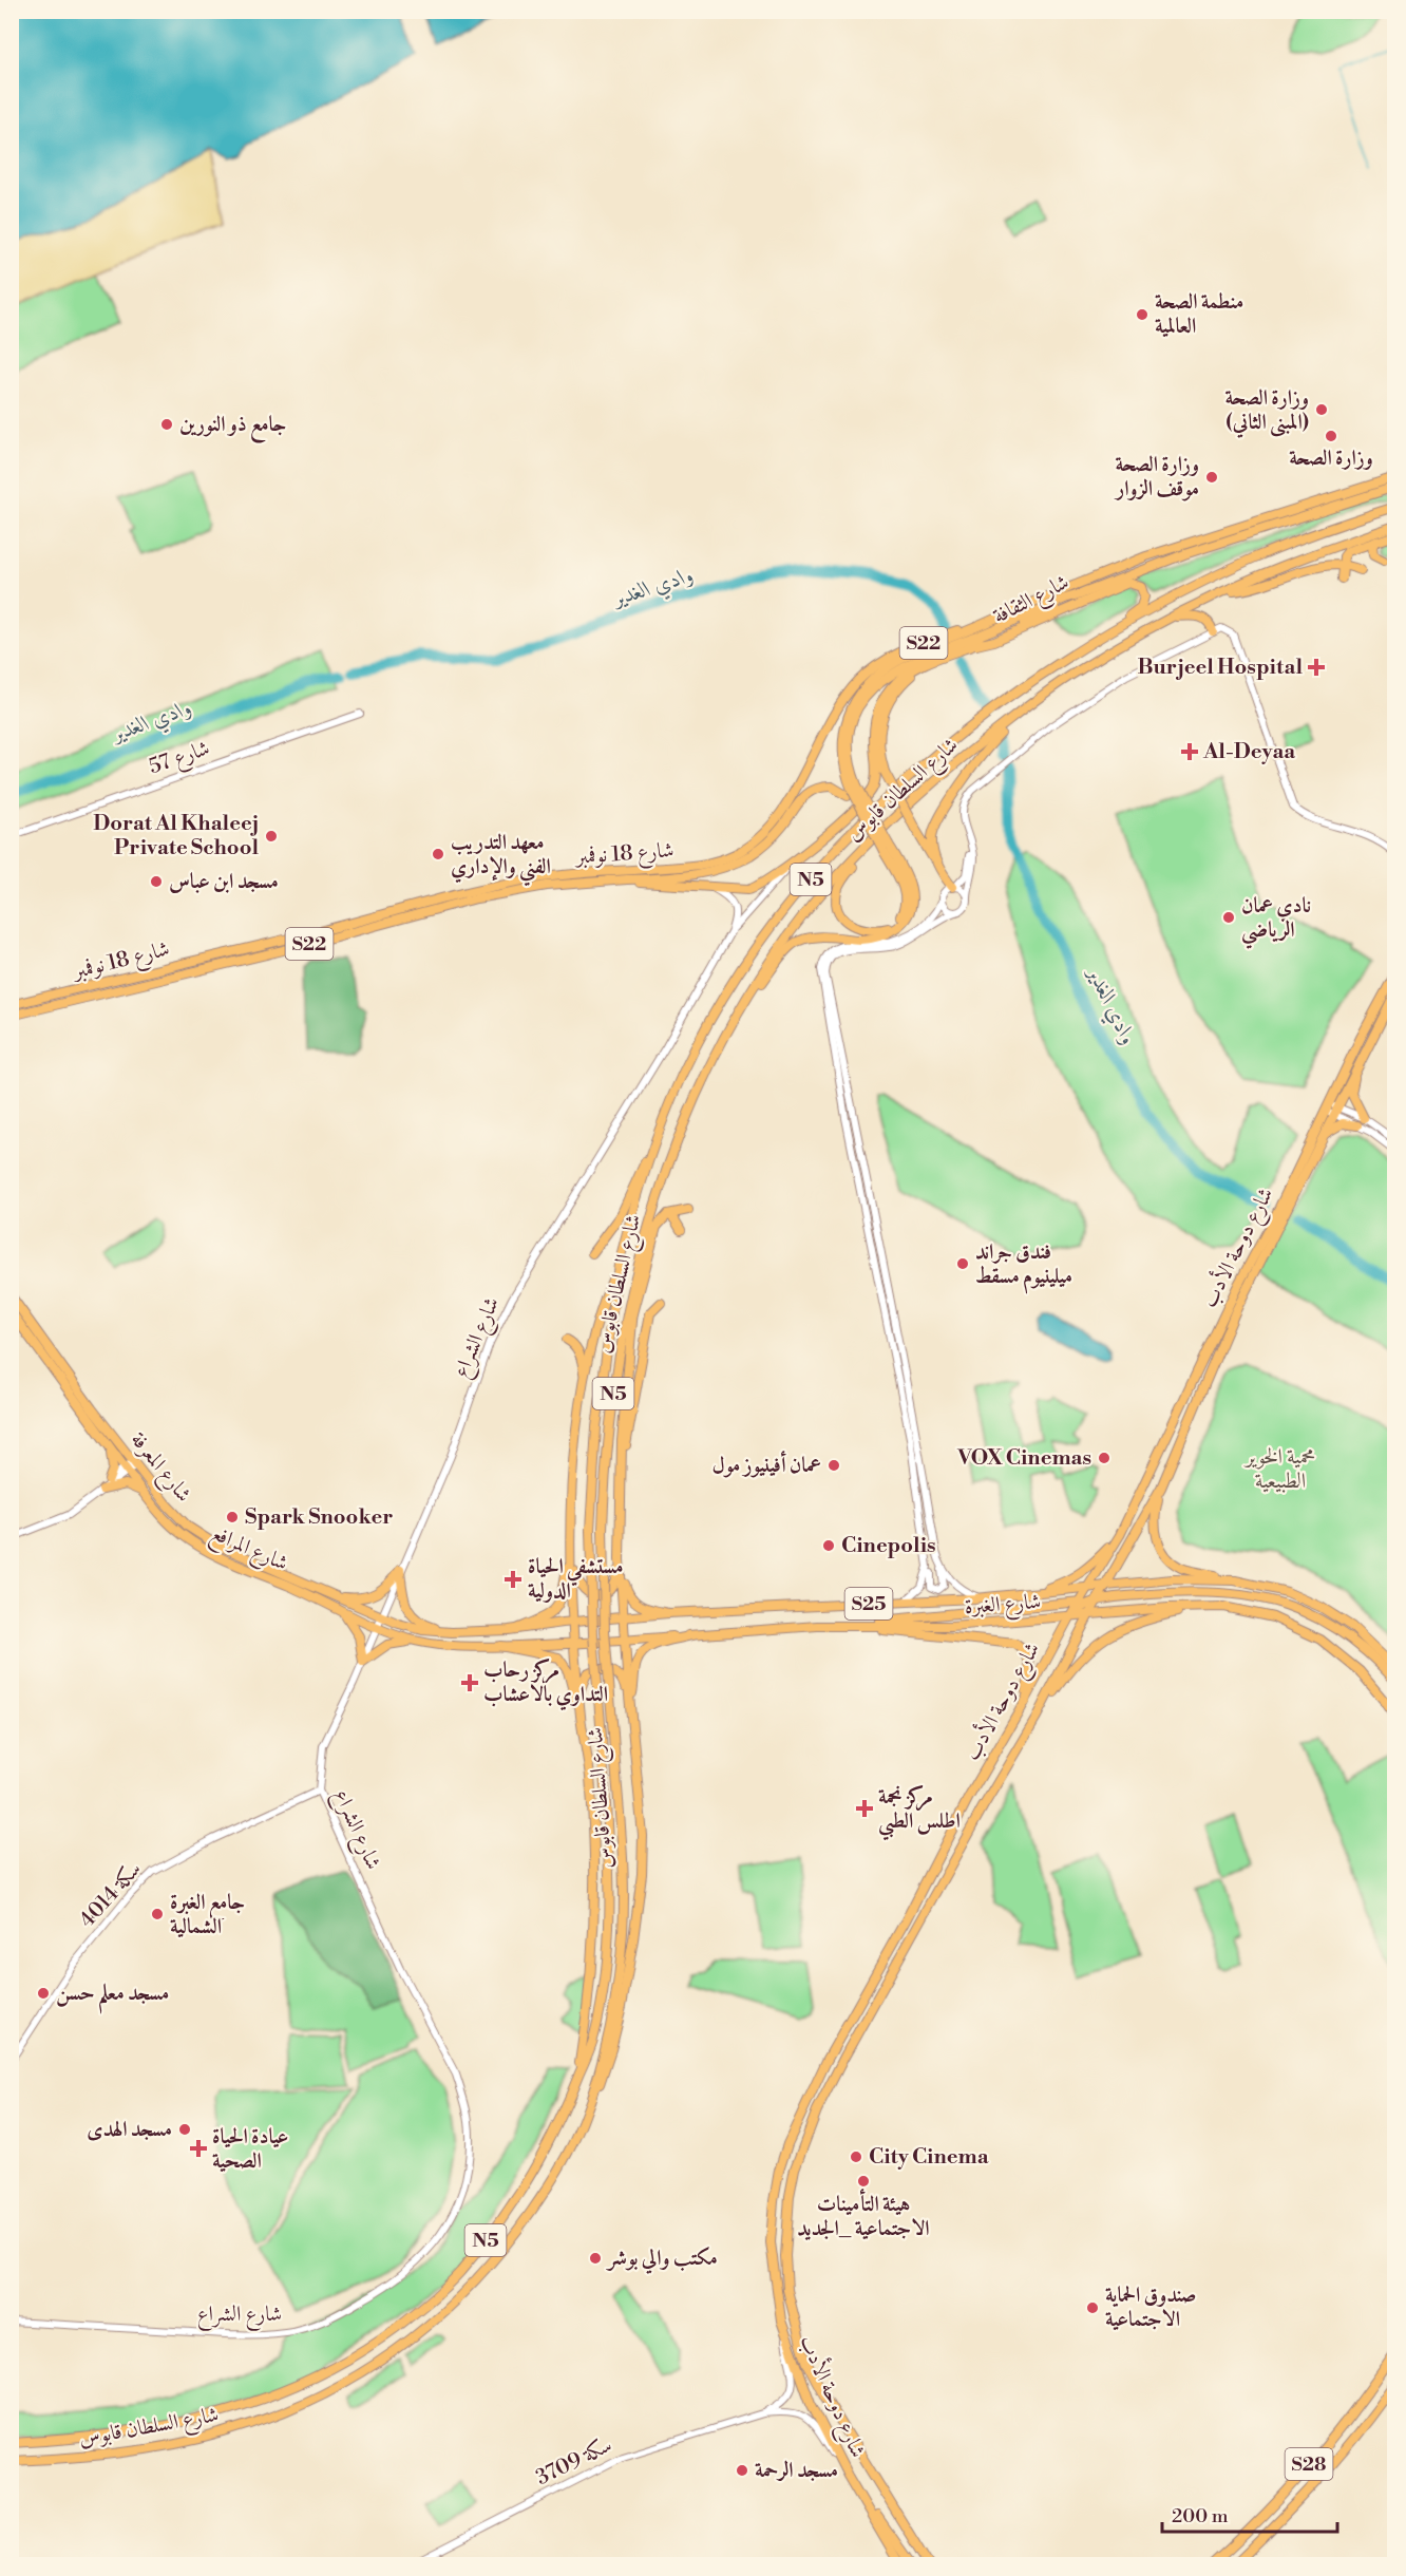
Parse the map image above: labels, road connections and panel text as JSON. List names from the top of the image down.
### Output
{
  "streets": {
    "highway": ["شارع السلطان قابوس", "N5"],
    "main road": [
      "شارع الثقافة",
      "S22",
      "شارع 18 نوفمبر",
      "شارع دوحة الأدب",
      "شارع المعرفة",
      "شارع المرافع",
      "S25",
      "شارع الغبرة",
      "S28"
    ],
    "street": [
      "شارع 57",
      "شارع الشراع",
      "سكة 4014",
      "سكة 3709"
    ]
  },
  "crossings": [
    ["شارع الثقافة", "شارع 18 نوفمبر"],
    ["شارع الثقافة", "شارع الشراع"],
    ["شارع 18 نوفمبر", "شارع الشراع"],
    ["شارع دوحة الأدب", "شارع الغبرة"],
    ["شارع دوحة الأدب", "سكة 3709"],
    ["شارع الشراع", "شارع المرافع"],
    ["شارع الشراع", "سكة 4014"],
    ["شارع المرافع", "شارع الغبرة"]
  ],
  "water": ["وادي الغدير"],
  "parks": ["محمية الخوير الطبيعية"],
  "places": {
    "other": [
      "منطمة الصحة العالمية",
      "وزارة الصحة (المبنى الثاني)",
      "جامع ذو النورين",
      "وزارة الصحة",
      "وزارة الصحة موقف الزوار",
      "Dorat Al Khaleej Private School",
      "معهد التدريب الفني والإداري",
      "مسجد ابن عباس",
      "نادي عمان الرياضي",
      "فندق جراند ميلينيوم مسقط",
      "VOX Cinemas",
      "عمان أفينيوز مول",
      "Spark Snooker",
      "Cinepolis",
      "جامع الغبرة الشمالية",
      "مسجد معلم حسن",
      "مسجد الهدى",
      "City Cinema",
      "هيئة التأمينات الاجتماعية _الجديد",
      "مكتب والي بوشر",
      "صندوق الحماية الاجتماعية",
      "مسجد الرحمة"
    ],
    "health": [
      "Burjeel Hospital",
      "Al-Deyaa",
      "مستشفي الحياة الدولية",
      "مركز رحاب التداوي بالاعشاب",
      "مركز نجمة اطلس الطبي",
      "عيادة الحياة الصحية"
    ]
  },
  "scale_bar": "200 m"
}
